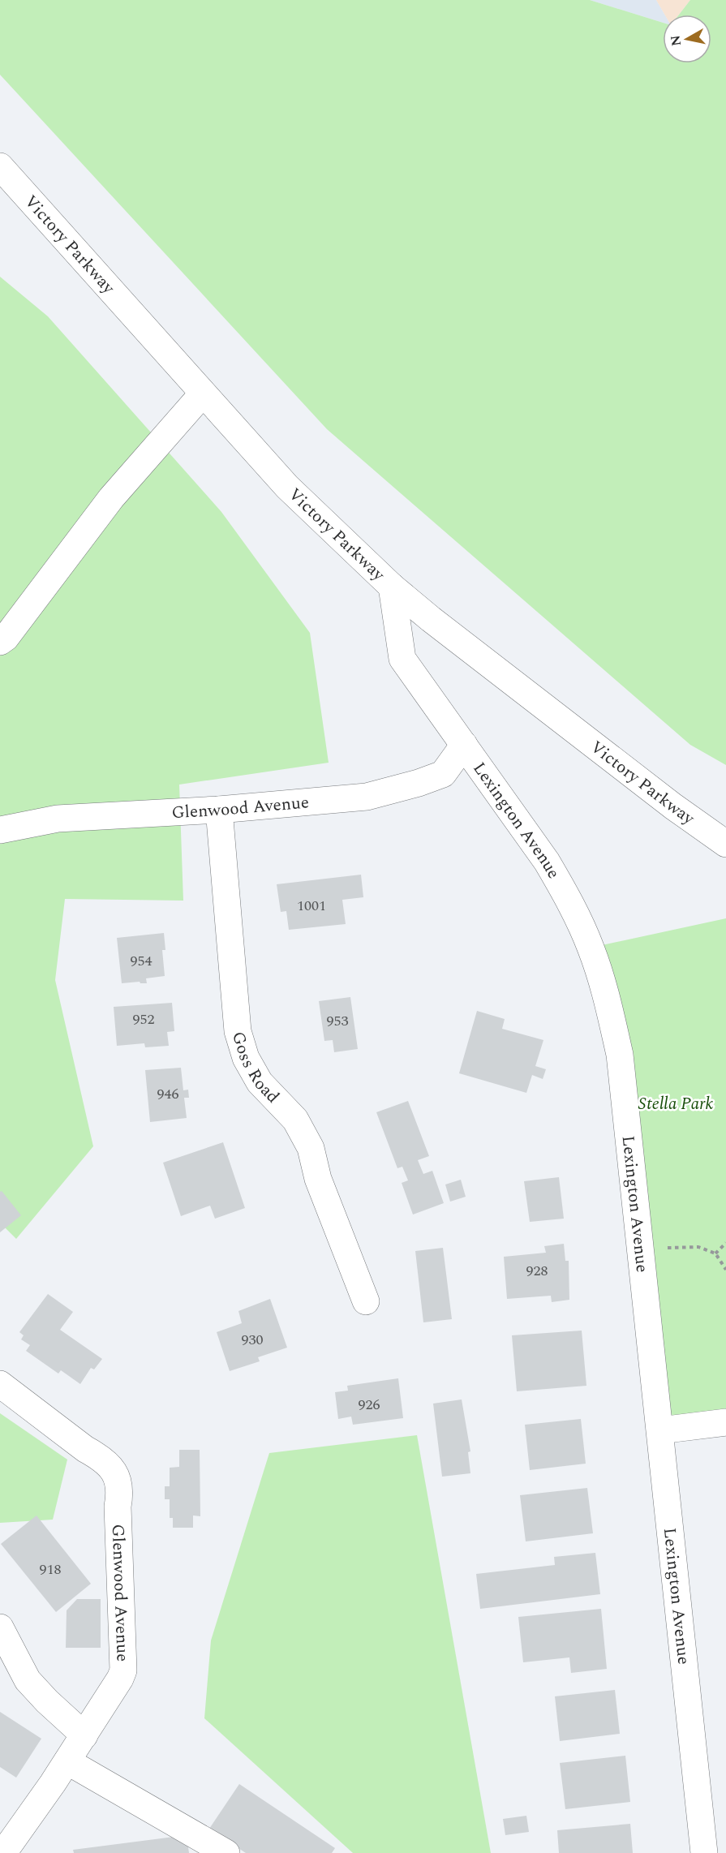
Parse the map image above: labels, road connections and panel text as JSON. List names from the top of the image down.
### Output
{
  "streets": {
    "street": [
      "Victory Parkway",
      "Glenwood Avenue",
      "Lexington Avenue",
      "Goss Road"
    ]
  },
  "crossings": [
    ["Victory Parkway", "Lexington Avenue"],
    ["Glenwood Avenue", "Lexington Avenue"],
    ["Glenwood Avenue", "Goss Road"]
  ],
  "parks": ["Stella Park"],
  "house_numbers": [
    "1001",
    "954",
    "952",
    "953",
    "946",
    "928",
    "930",
    "926",
    "918"
  ],
  "north": "left"
}
